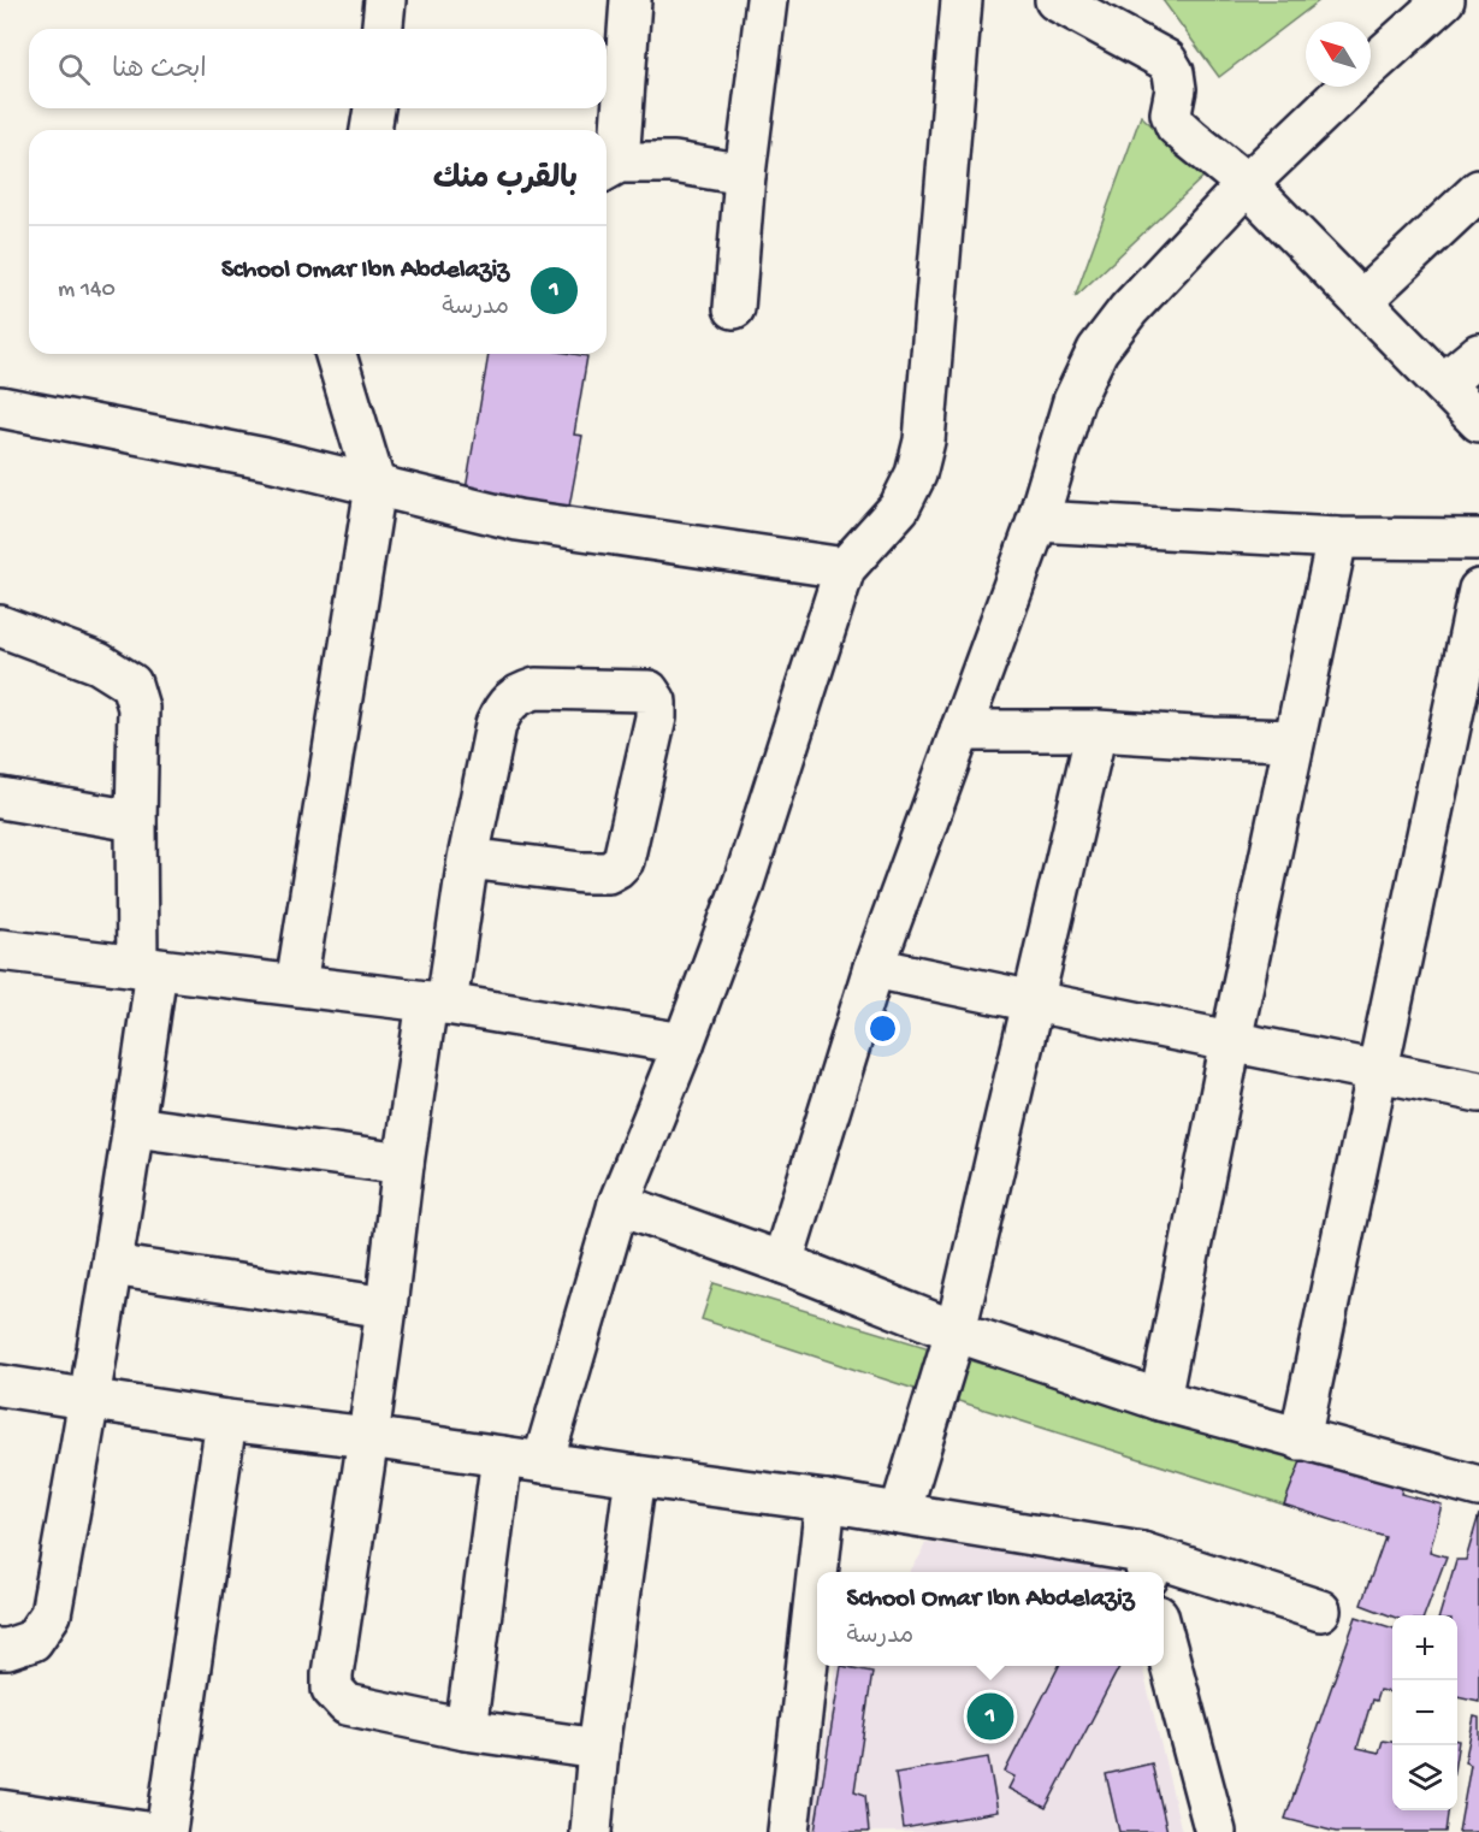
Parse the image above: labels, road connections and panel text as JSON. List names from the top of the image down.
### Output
{
  "north": "top left",
  "page": {
    "search": "ابحث هنا",
    "heading": "بالقرب منك",
    "list": [
      {
        "mark": "1",
        "name": "School Omar Ibn Abdelaziz",
        "note": "مدرسة",
        "value": "140 m"
      }
    ],
    "popup": ["School Omar Ibn Abdelaziz", "مدرسة"],
    "map_buttons": ["+", "−"],
    "pins": "1"
  }
}
